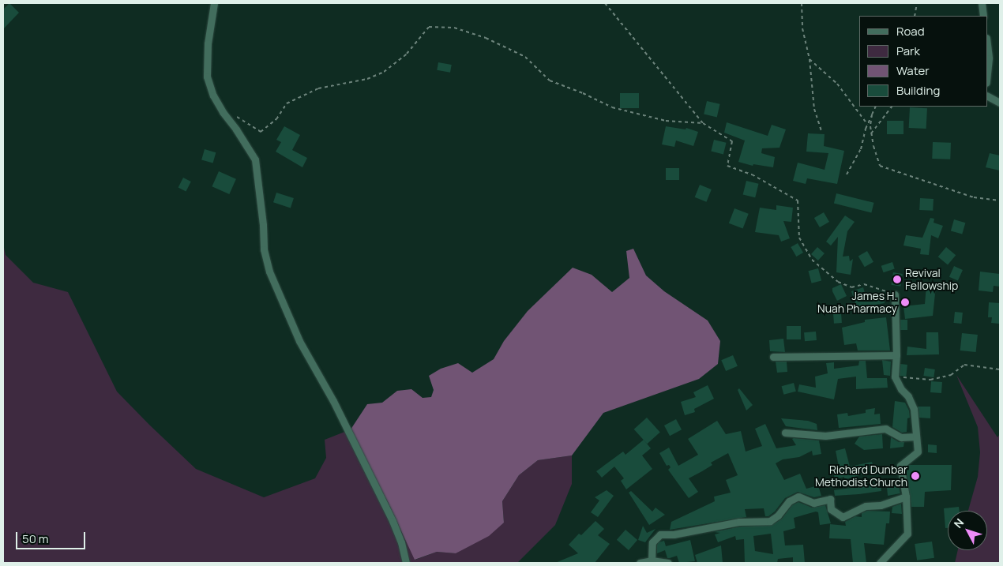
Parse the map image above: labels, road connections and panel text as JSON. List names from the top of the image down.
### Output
{
  "places": ["Revival Fellowship", "James H. Nuah Pharmacy", "Richard Dunbar Methodist Church"],
  "legend": [
    "Road",
    "Park",
    "Water",
    "Building"
  ],
  "scale_bar": "50 m",
  "north": "top left"
}
